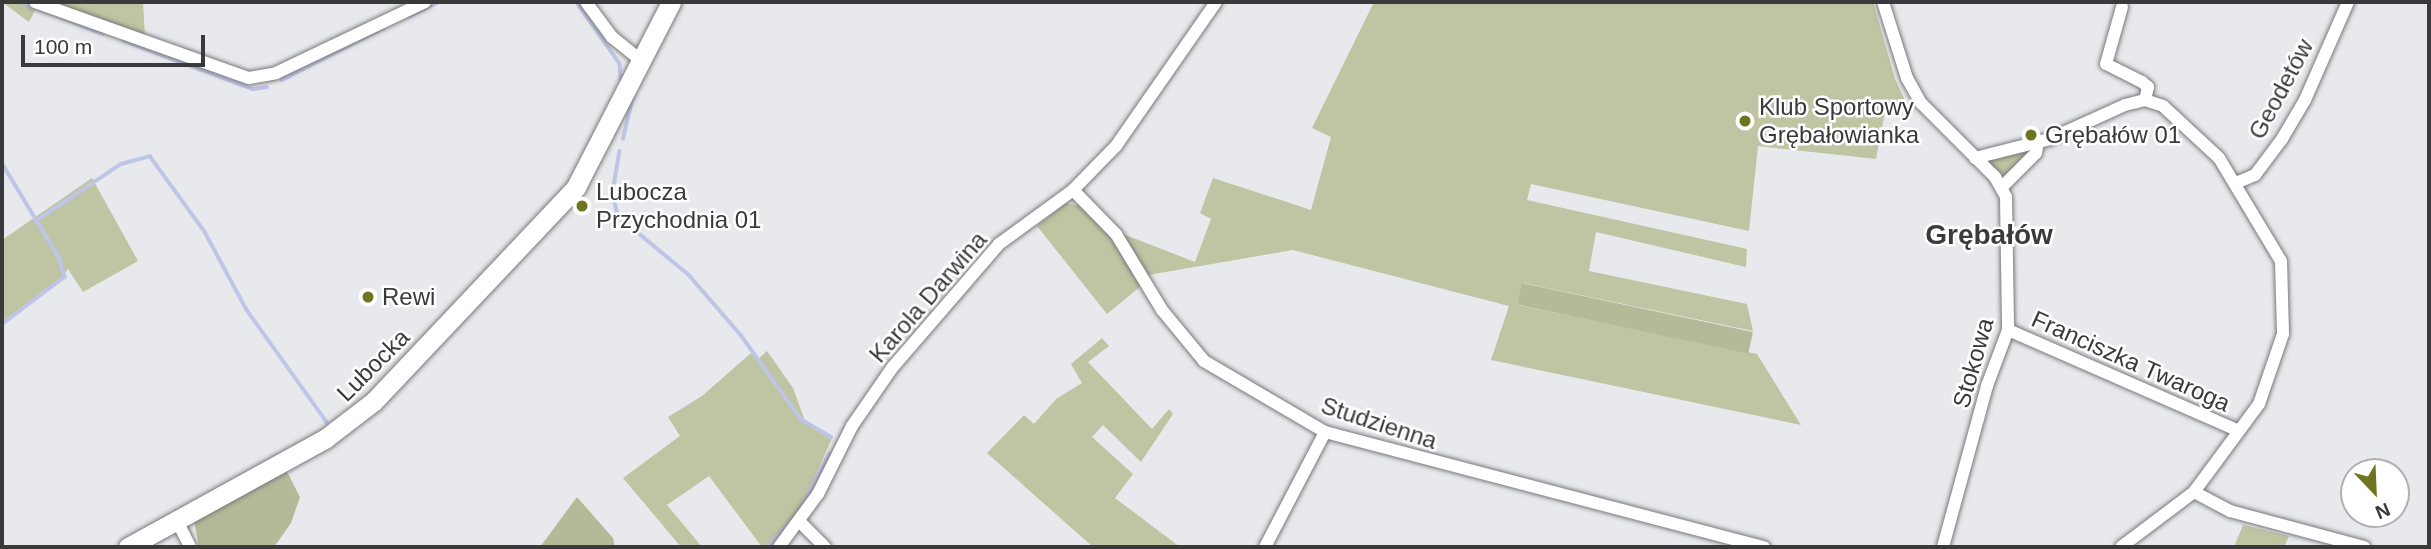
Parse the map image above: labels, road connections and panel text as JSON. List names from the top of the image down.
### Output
{
  "streets": {
    "street": [
      "Geodetów",
      "Karola Darwina",
      "Franciszka Twaroga",
      "Stokowa",
      "Lubocka",
      "Studzienna"
    ]
  },
  "crossings": [
    ["Karola Darwina", "Studzienna"],
    ["Franciszka Twaroga", "Stokowa"]
  ],
  "districts": ["Grębałów"],
  "places": [
    "Klub Sportowy Grębałowianka",
    "Grębałów 01",
    "Lubocza Przychodnia 01",
    "Rewi"
  ],
  "scale_bar": "100 m",
  "north": "bottom right"
}
